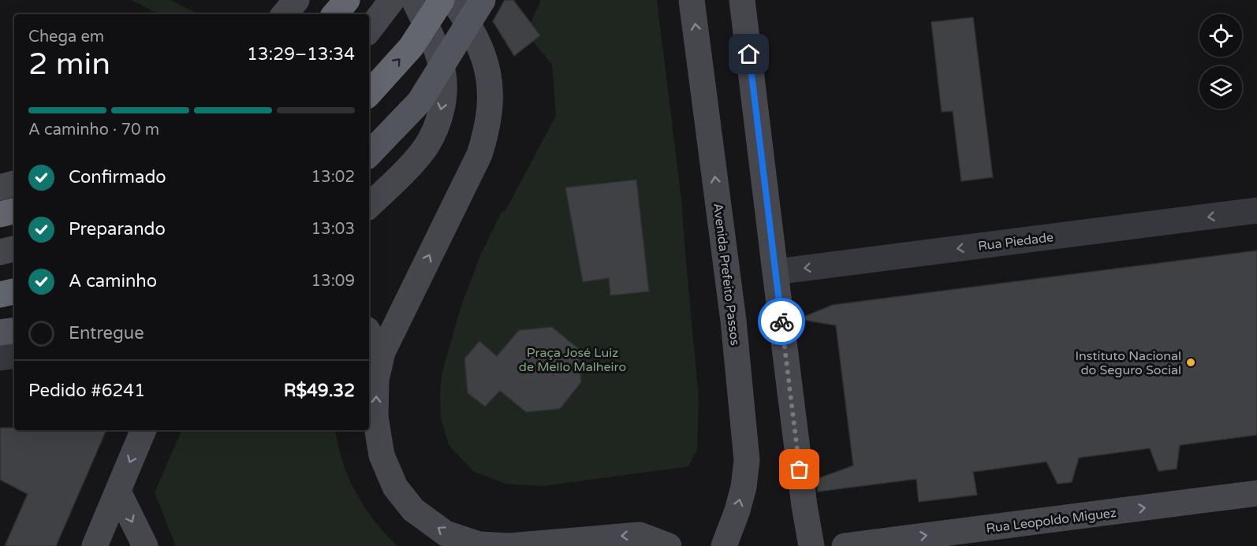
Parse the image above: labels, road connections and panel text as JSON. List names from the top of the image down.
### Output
{
  "streets": {
    "main road": ["Avenida Prefeito Passos", "Rua Leopoldo Miguez"],
    "street": ["Rua Piedade"]
  },
  "one_way": ["Rua Piedade", "Rua Leopoldo Miguez"],
  "parks": ["Praça José Luiz de Mello Malheiro"],
  "places": ["Instituto Nacional do Seguro Social"],
  "page": {
    "heading": ["2 min", "Chega em", "13:29–13:34"],
    "panel": ["Pedido #6241", "R$49.32"],
    "bar": "A caminho · 70 m",
    "list": [
      ["Confirmado", "13:02"],
      ["Preparando", "13:03"],
      ["A caminho", "13:09"],
      "Entregue"
    ]
  }
}
